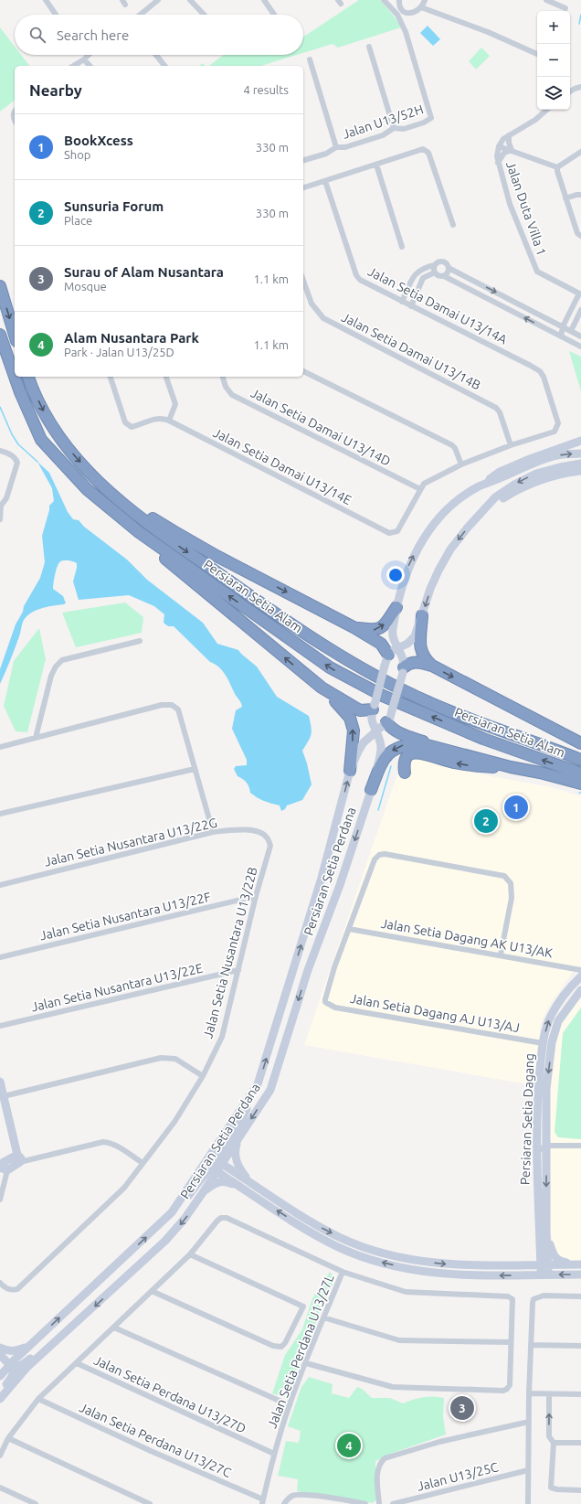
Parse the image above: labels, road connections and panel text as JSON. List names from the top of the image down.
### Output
{
  "streets": {
    "highway": ["Persiaran Setia Alam"],
    "street": [
      "Jalan U13/52H",
      "Jalan Duta Villa 1",
      "Jalan Setia Damai U13/14A",
      "Jalan Setia Damai U13/14B",
      "Jalan Setia Damai U13/14D",
      "Jalan Setia Damai U13/14E",
      "Jalan Setia Nusantara U13/22G",
      "Persiaran Setia Perdana",
      "Jalan Setia Nusantara U13/22F",
      "Jalan Setia Dagang AK U13/AK",
      "Jalan Setia Nusantara U13/22B",
      "Jalan Setia Nusantara U13/22E",
      "Jalan Setia Dagang AJ U13/AJ",
      "Persiaran Setia Dagang",
      "Jalan Setia Perdana U13/27L",
      "Jalan Setia Perdana U13/27D",
      "Jalan Setia Perdana U13/27C",
      "Jalan U13/25C"
    ]
  },
  "crossings": [
    ["Jalan Setia Damai U13/14A", "Jalan Setia Damai U13/14B"],
    ["Jalan Setia Damai U13/14D", "Jalan Setia Damai U13/14E"],
    ["Jalan Setia Nusantara U13/22G", "Jalan Setia Nusantara U13/22B"],
    ["Jalan Setia Nusantara U13/22F", "Jalan Setia Nusantara U13/22B"],
    ["Jalan Setia Dagang AK U13/AK", "Jalan Setia Dagang AJ U13/AJ"],
    ["Jalan Setia Nusantara U13/22B", "Jalan Setia Nusantara U13/22E"],
    ["Jalan Setia Dagang AJ U13/AJ", "Persiaran Setia Dagang"],
    ["Jalan Setia Perdana U13/27L", "Jalan Setia Perdana U13/27D"],
    ["Jalan Setia Perdana U13/27L", "Jalan Setia Perdana U13/27C"]
  ],
  "page": {
    "map_buttons": ["+", "−"],
    "search": "Search here",
    "heading": ["Nearby", "4 results"],
    "list": [
      {
        "mark": "1",
        "name": "BookXcess",
        "note": "Shop",
        "value": "330 m"
      },
      {
        "mark": "2",
        "name": "Sunsuria Forum",
        "note": "Place",
        "value": "330 m"
      },
      {
        "mark": "3",
        "name": "Surau of Alam Nusantara",
        "note": "Mosque",
        "value": "1.1 km"
      },
      {
        "mark": "4",
        "name": "Alam Nusantara Park",
        "note": "Park · Jalan U13/25D",
        "value": "1.1 km"
      }
    ],
    "pins": [
      "1",
      "2",
      "3",
      "4"
    ]
  }
}
